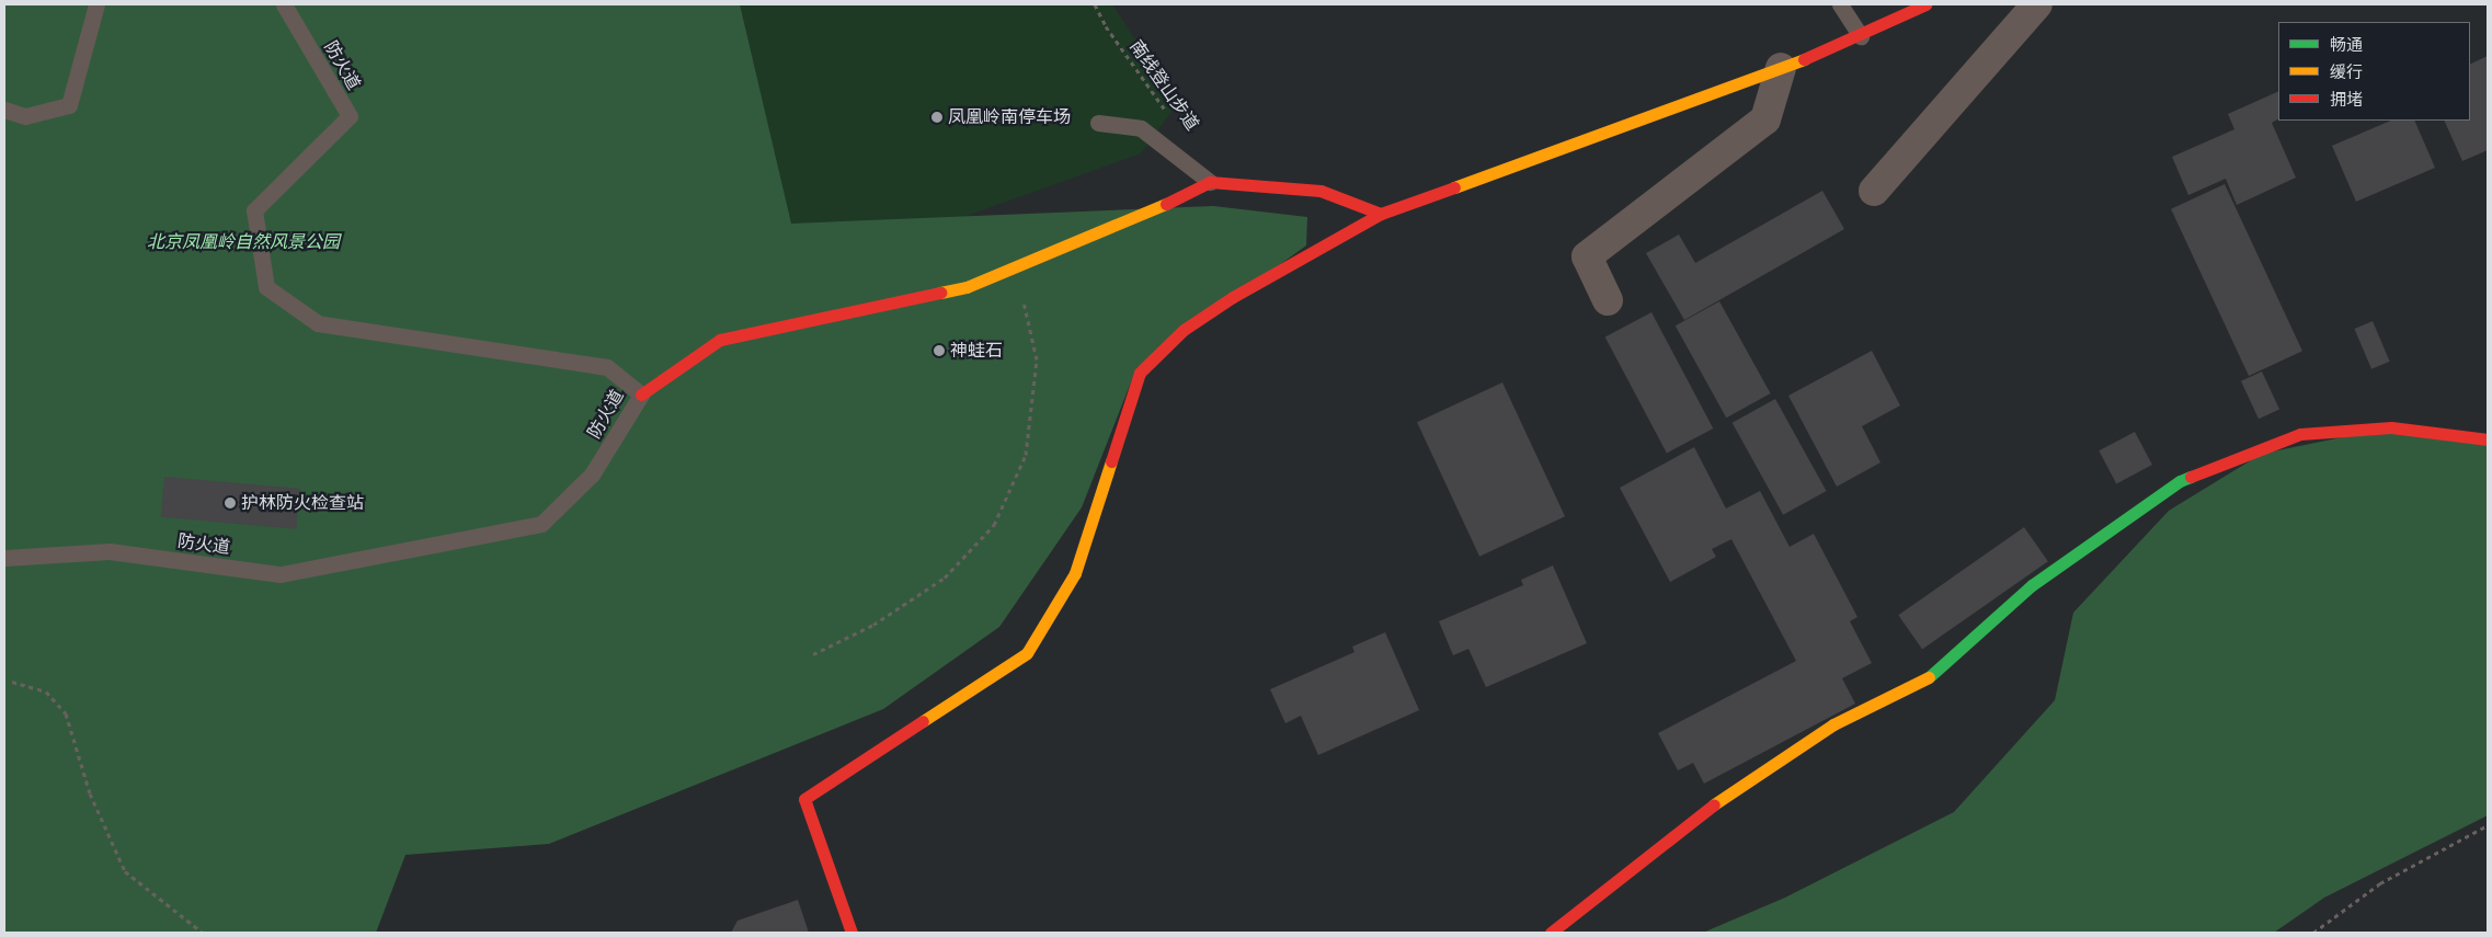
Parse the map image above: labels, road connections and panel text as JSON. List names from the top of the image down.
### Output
{
  "streets": {
    "lane": ["防火道"],
    "path": ["南线登山步道"]
  },
  "parks": ["北京凤凰岭自然风景公园"],
  "places": ["凤凰岭南停车场", "神蛙石", "护林防火检查站"],
  "legend": ["畅通", "缓行", "拥堵"]
}
